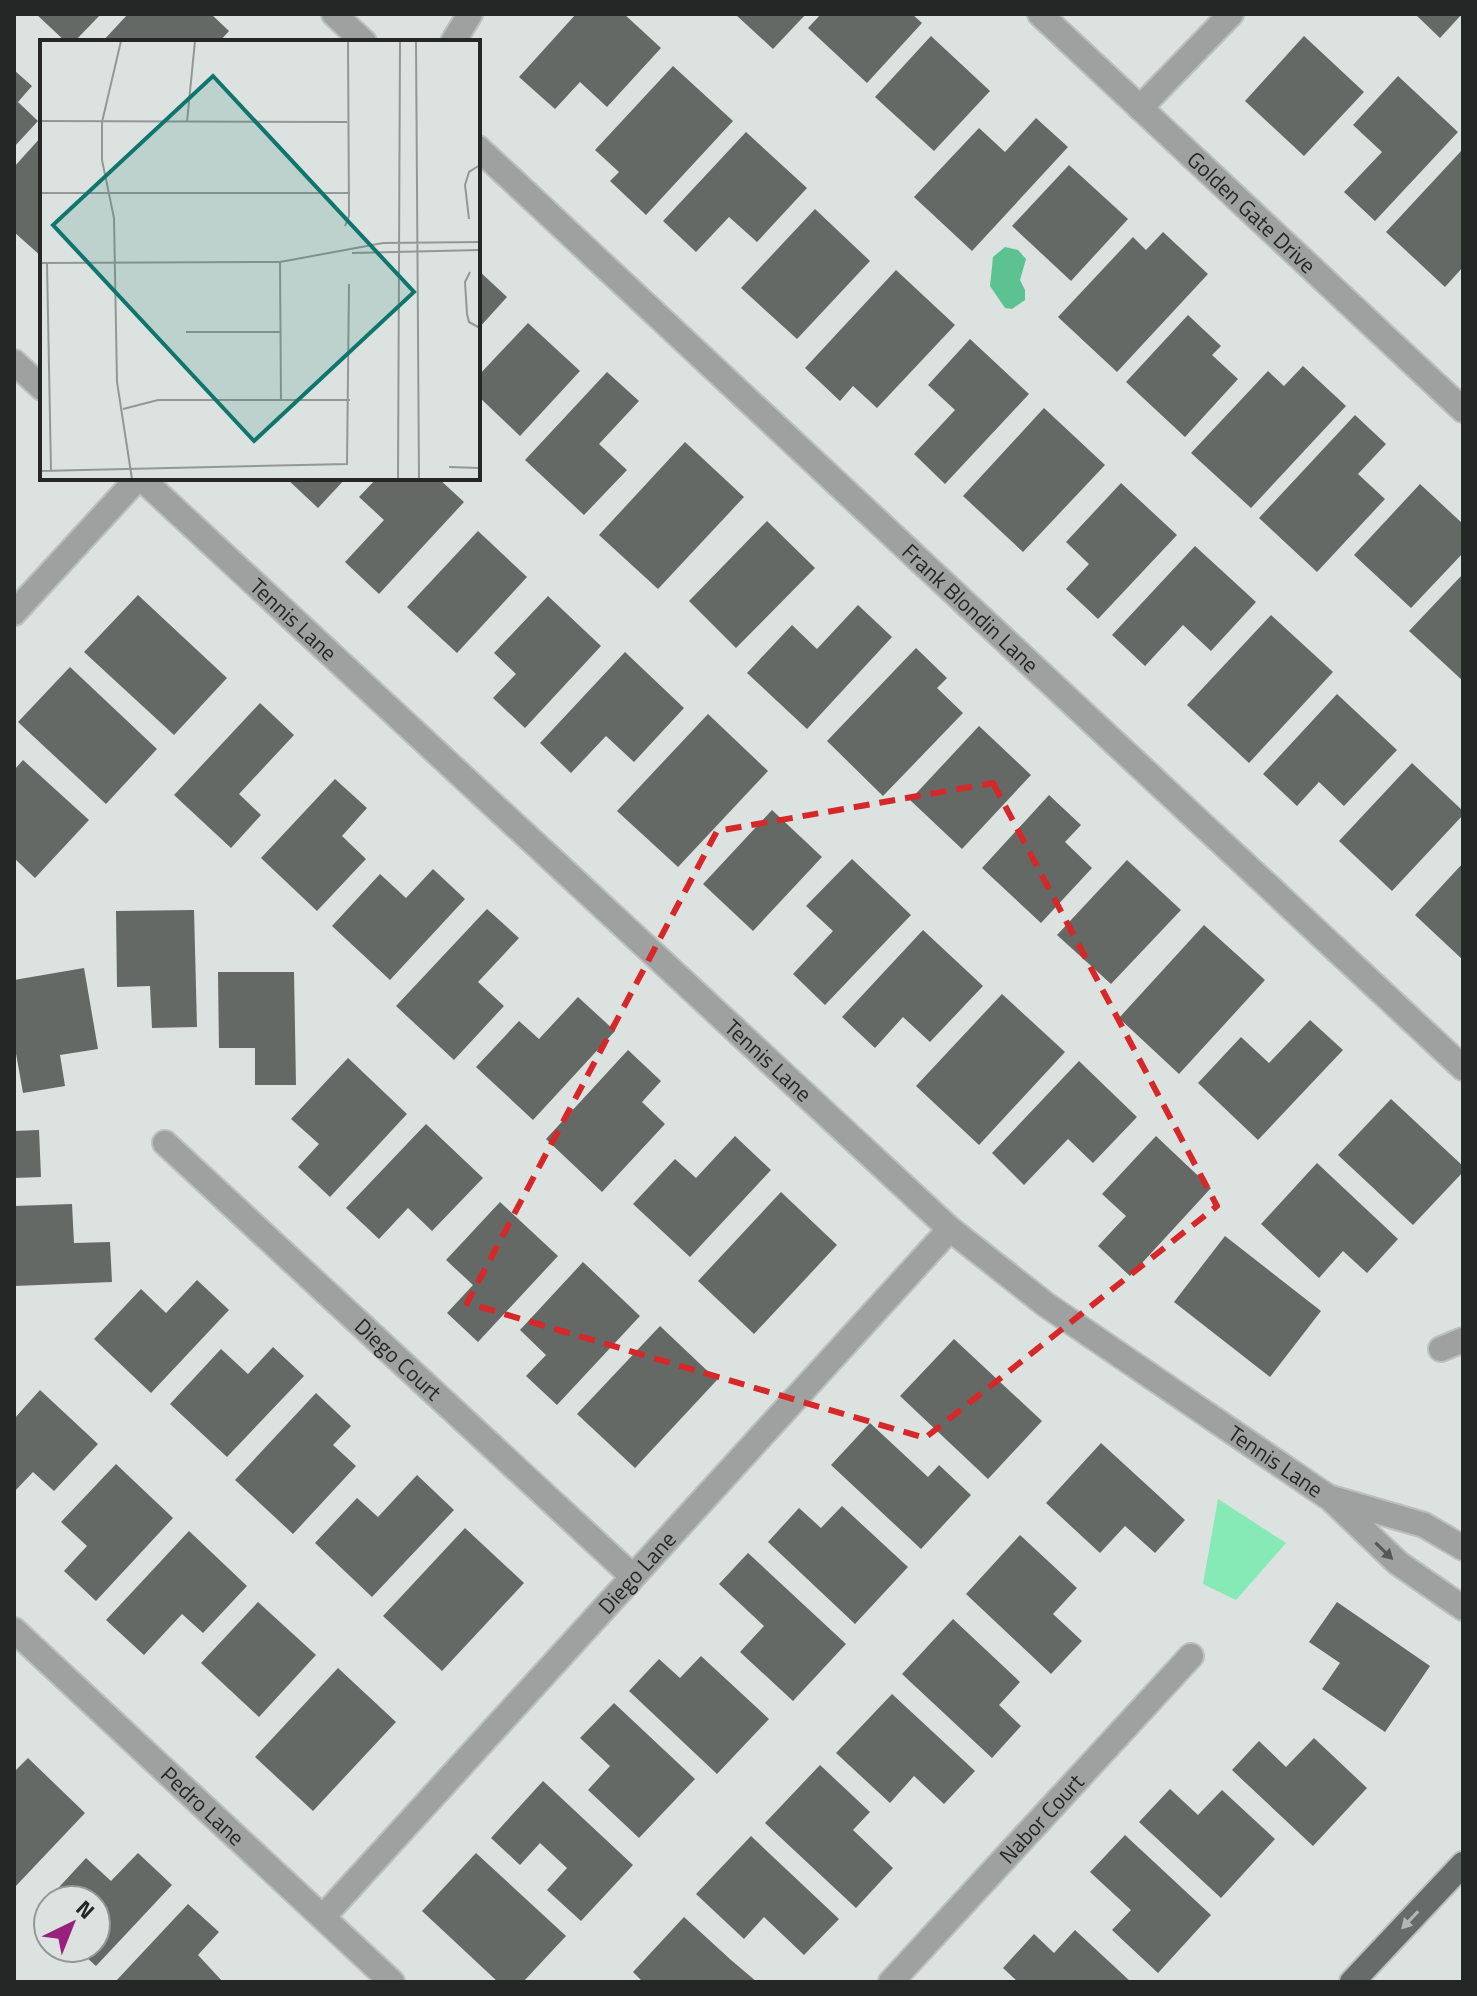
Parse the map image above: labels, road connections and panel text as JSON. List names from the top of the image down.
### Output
{
  "streets": {
    "street": [
      "Golden Gate Drive",
      "Frank Blondin Lane",
      "Tennis Lane",
      "Diego Court",
      "Diego Lane",
      "Pedro Lane",
      "Nabor Court"
    ]
  },
  "crossings": [
    ["Tennis Lane", "Diego Lane"],
    ["Diego Court", "Diego Lane"],
    ["Diego Lane", "Pedro Lane"]
  ],
  "north": "top right"
}
